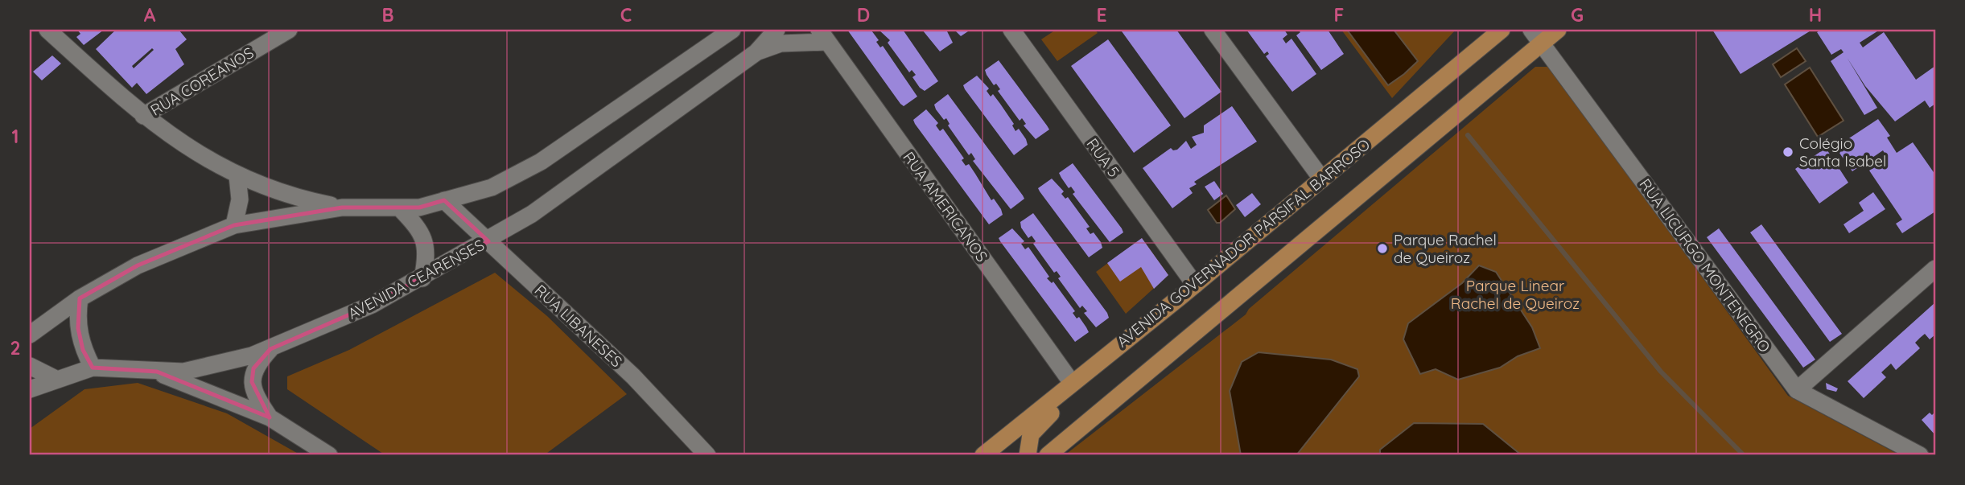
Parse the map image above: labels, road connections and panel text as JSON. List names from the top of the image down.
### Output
{
  "streets": {
    "main road": ["AVENIDA GOVERNADOR PARSIFAL BARROSO"],
    "street": [
      "RUA COREANOS",
      "RUA 5",
      "RUA AMERICANOS",
      "RUA LICURGO MONTENEGRO",
      "AVENIDA CEARENSES",
      "RUA LIBANESES"
    ]
  },
  "crossings": [
    ["RUA 5", "AVENIDA GOVERNADOR PARSIFAL BARROSO"],
    ["RUA AMERICANOS", "AVENIDA GOVERNADOR PARSIFAL BARROSO"],
    ["RUA AMERICANOS", "AVENIDA CEARENSES"],
    ["AVENIDA CEARENSES", "RUA LIBANESES"]
  ],
  "parks": ["Parque Linear Rachel de Queiroz"],
  "places": ["Colégio Santa Isabel", "Parque Rachel de Queiroz"],
  "grid": {
    "columns": [
      "A",
      "B",
      "C",
      "D",
      "E",
      "F",
      "G",
      "H"
    ],
    "rows": ["1", "2"]
  }
}
